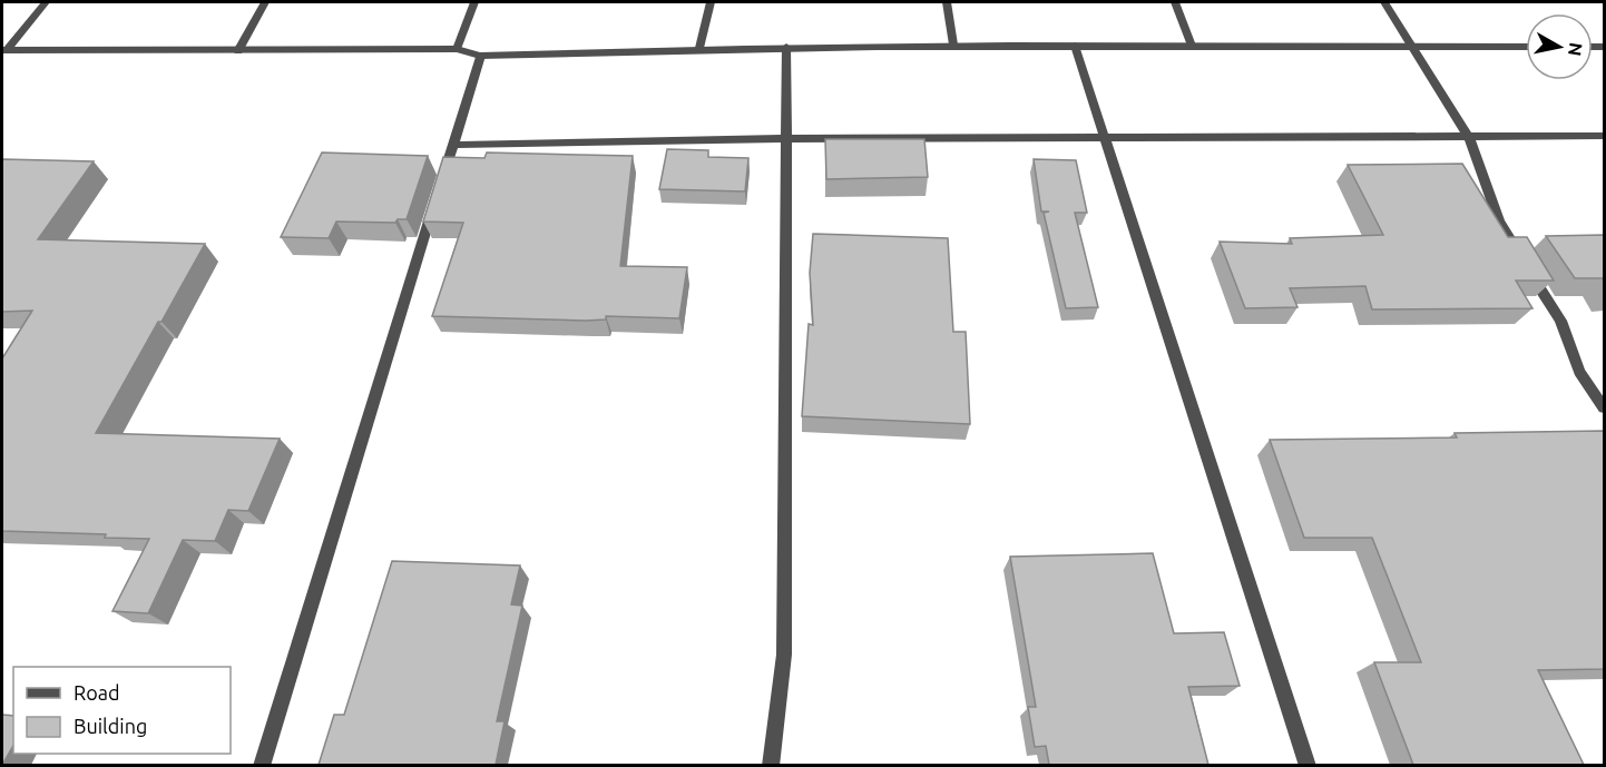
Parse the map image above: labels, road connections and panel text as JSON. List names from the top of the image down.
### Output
{
  "legend": ["Road", "Building"],
  "north": "right"
}
